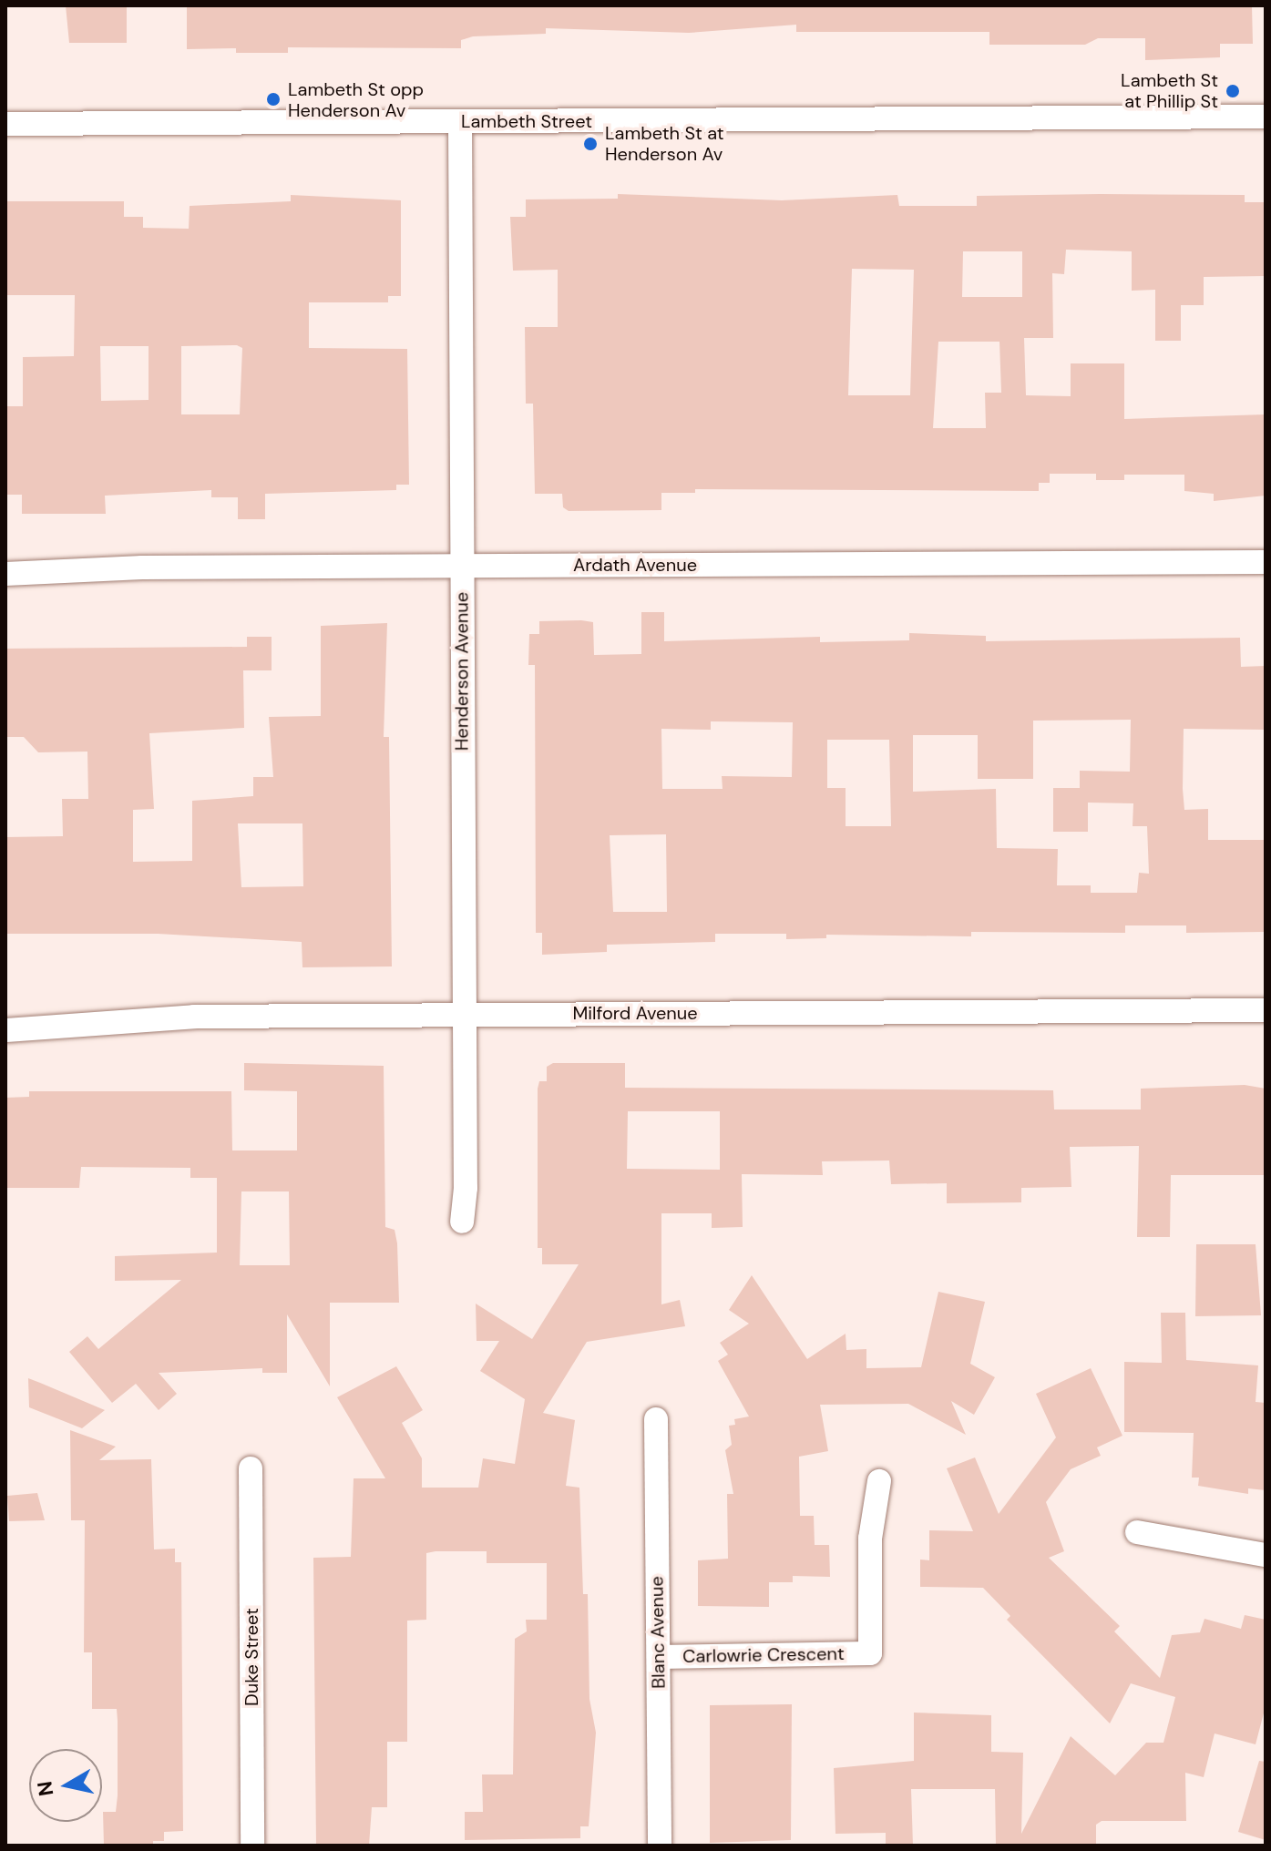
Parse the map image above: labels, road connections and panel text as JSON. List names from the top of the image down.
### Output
{
  "streets": {
    "street": [
      "Lambeth Street",
      "Ardath Avenue",
      "Henderson Avenue",
      "Milford Avenue",
      "Blanc Avenue",
      "Carlowrie Crescent",
      "Duke Street"
    ]
  },
  "crossings": [
    ["Lambeth Street", "Henderson Avenue"],
    ["Ardath Avenue", "Henderson Avenue"],
    ["Henderson Avenue", "Milford Avenue"],
    ["Blanc Avenue", "Carlowrie Crescent"]
  ],
  "places": ["Lambeth St at Phillip St", "Lambeth St opp Henderson Av", "Lambeth St at Henderson Av"],
  "north": "left"
}
